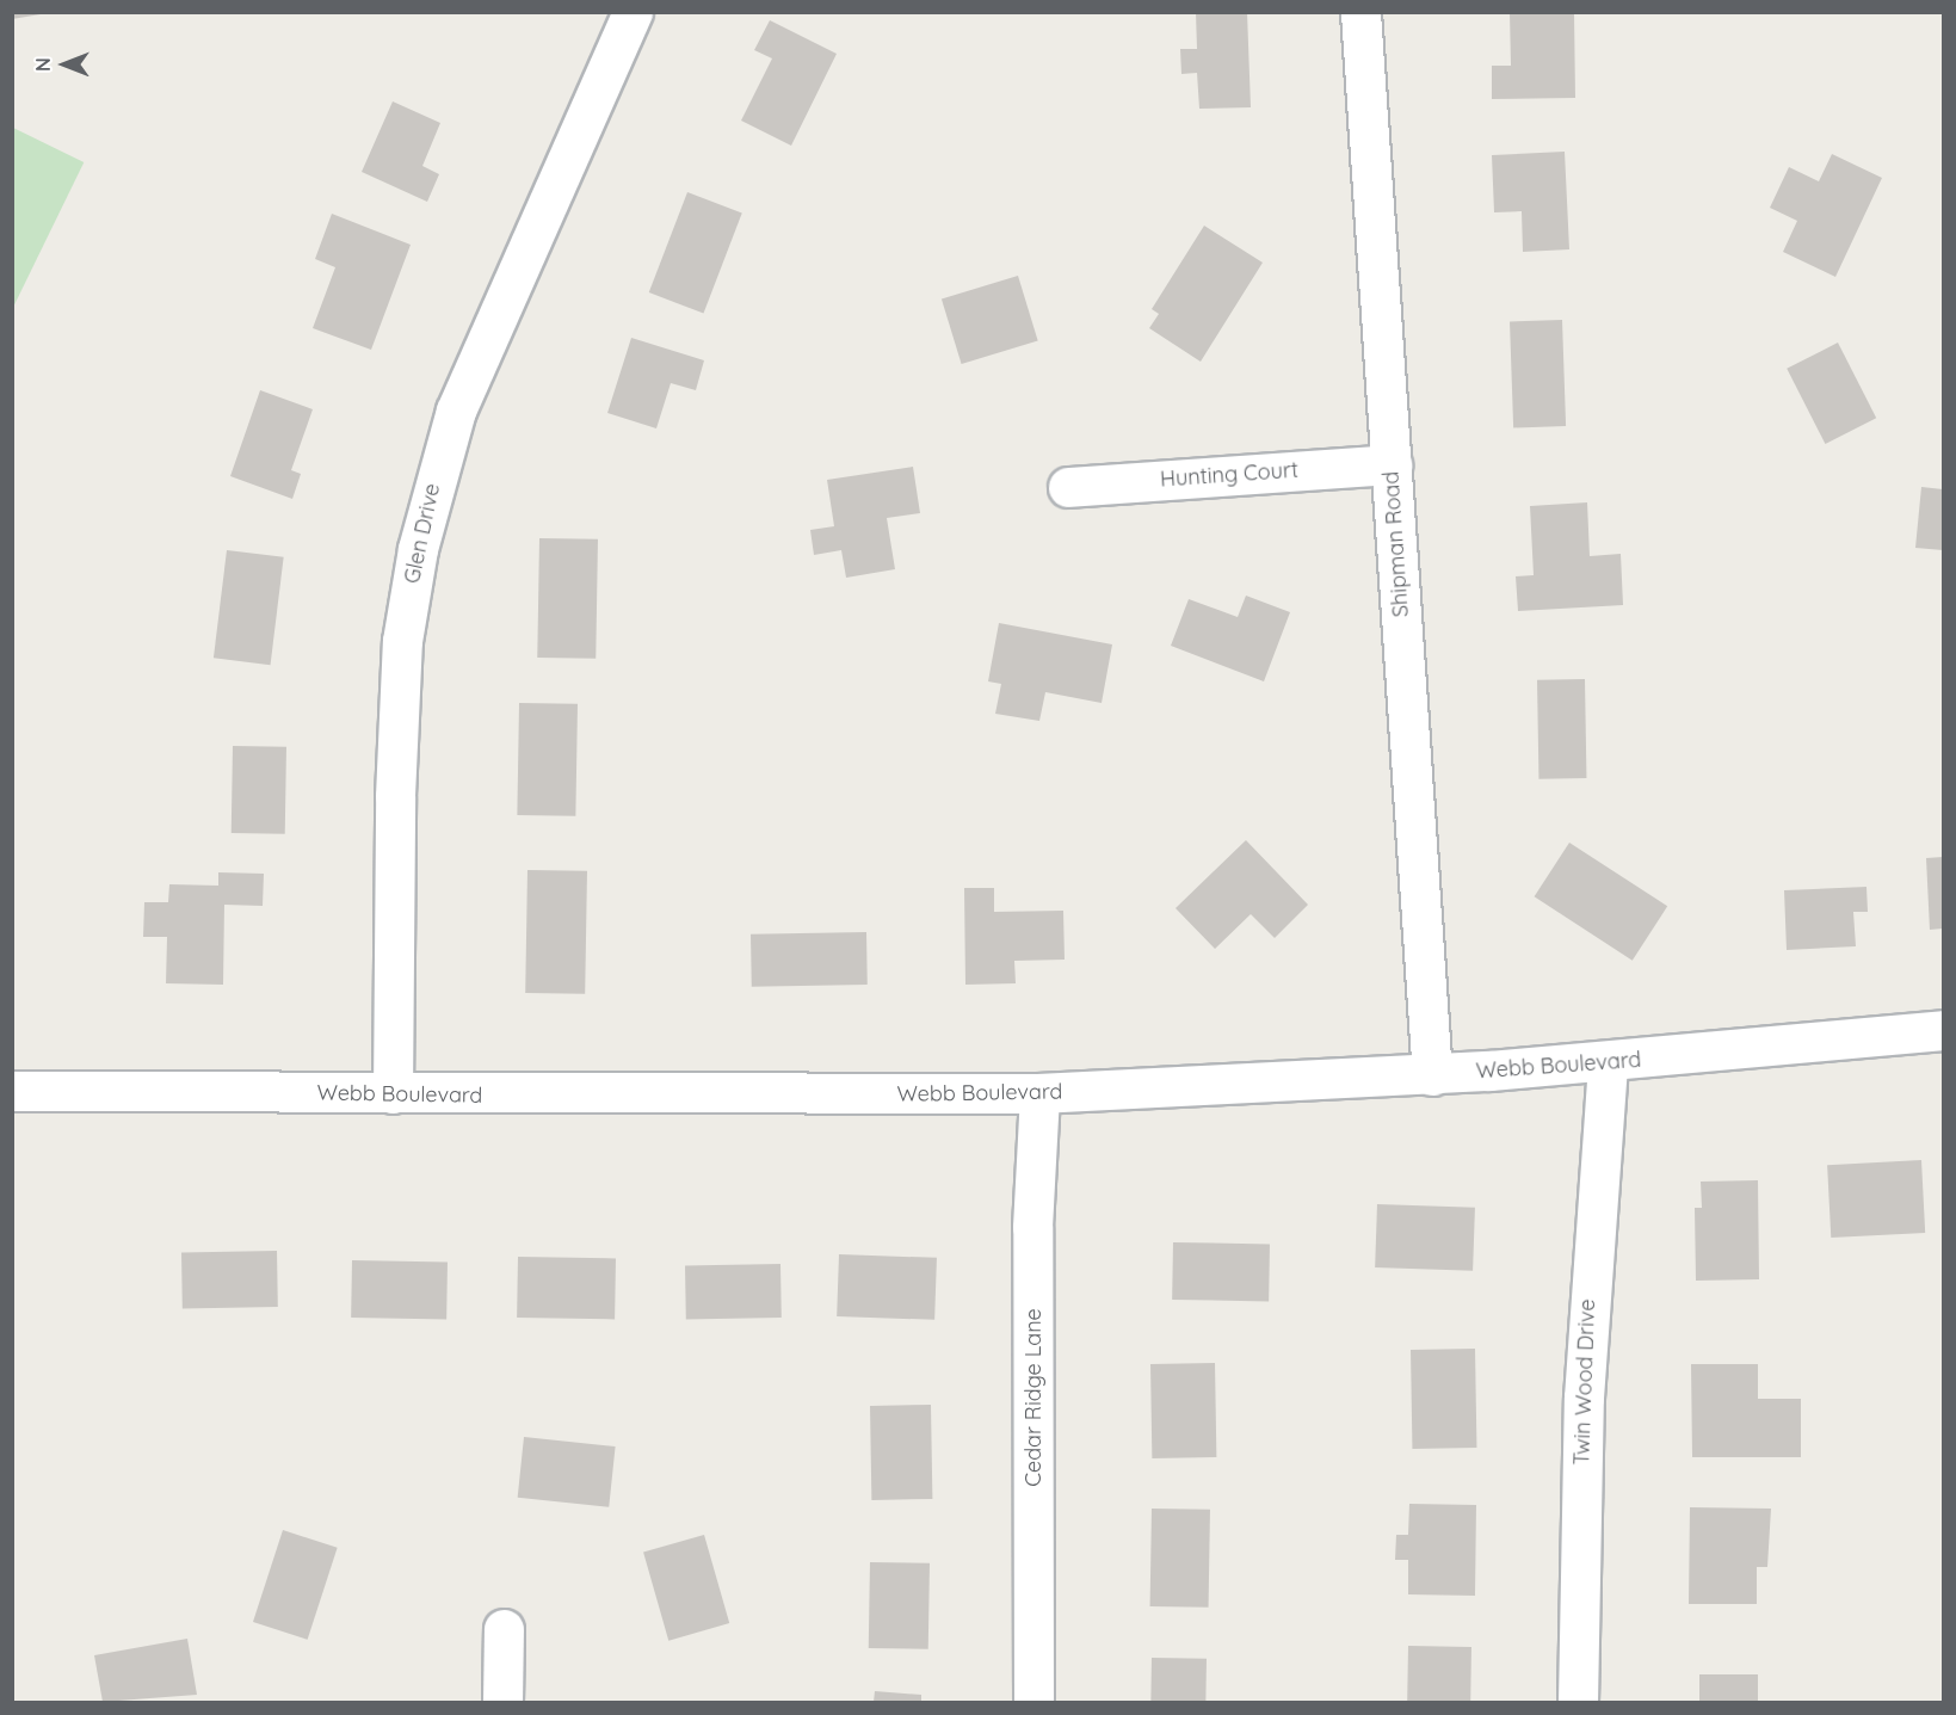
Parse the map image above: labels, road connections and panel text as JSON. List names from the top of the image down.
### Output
{
  "streets": {
    "street": [
      "Hunting Court",
      "Glen Drive",
      "Shipman Road",
      "Webb Boulevard",
      "Twin Wood Drive",
      "Cedar Ridge Lane"
    ]
  },
  "crossings": [
    ["Hunting Court", "Shipman Road"],
    ["Glen Drive", "Webb Boulevard"],
    ["Shipman Road", "Webb Boulevard"],
    ["Webb Boulevard", "Twin Wood Drive"],
    ["Webb Boulevard", "Cedar Ridge Lane"]
  ],
  "north": "left"
}
